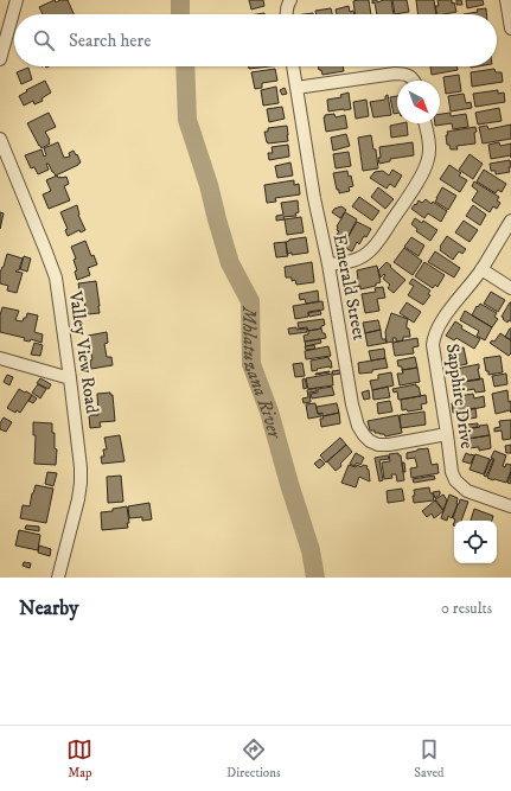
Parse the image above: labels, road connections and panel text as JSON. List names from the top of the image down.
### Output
{
  "streets": {
    "street": ["Emerald Street", "Valley View Road", "Sapphire Drive"]
  },
  "crossings": [
    ["Emerald Street", "Sapphire Drive"]
  ],
  "water": ["Mhlatuzana River"],
  "north": "bottom right",
  "page": {
    "search": "Search here",
    "heading": ["Nearby", "0 results"],
    "nav": ["Map", "Directions", "Saved"]
  }
}
